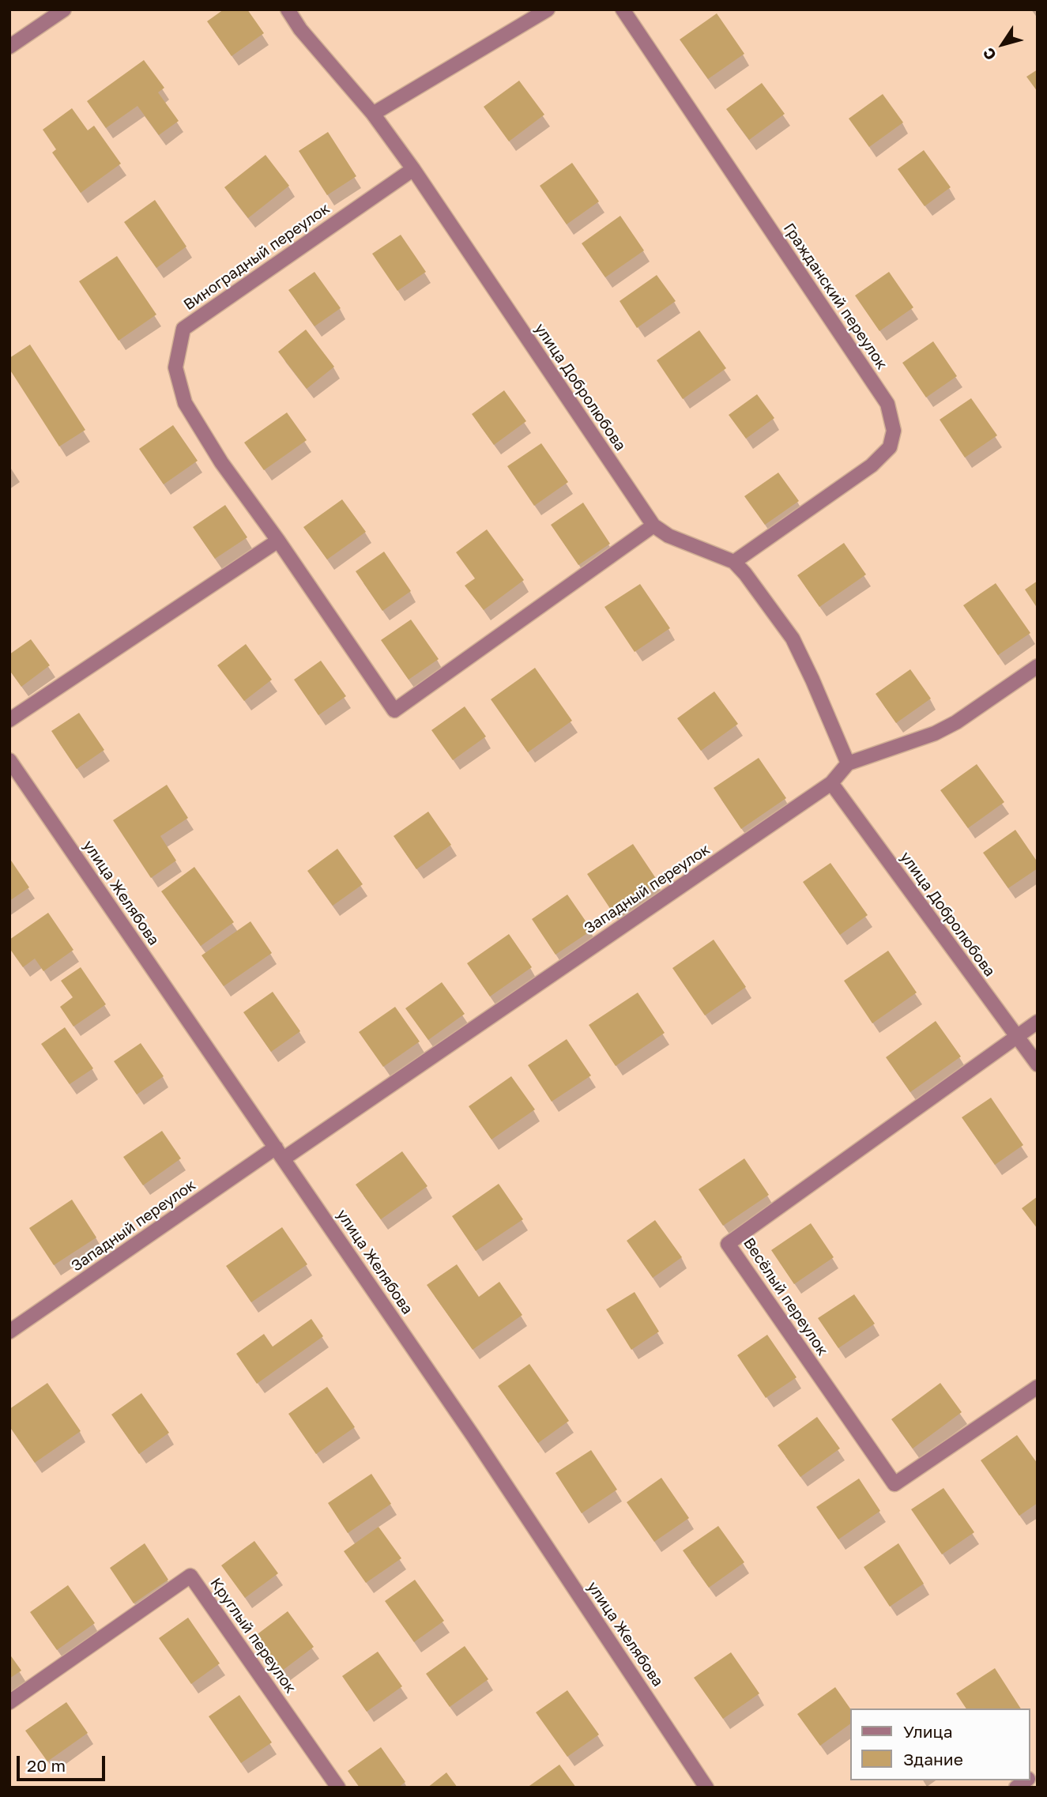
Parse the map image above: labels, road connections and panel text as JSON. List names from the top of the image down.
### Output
{
  "streets": {
    "street": [
      "Виноградный переулок",
      "Гражданский переулок",
      "улица Добролюбова",
      "Западный переулок",
      "улица Желябова",
      "Весёлый переулок",
      "Круглый переулок"
    ]
  },
  "crossings": [
    ["Виноградный переулок", "улица Добролюбова"],
    ["Гражданский переулок", "улица Добролюбова"],
    ["улица Добролюбова", "Западный переулок"],
    ["улица Добролюбова", "Весёлый переулок"],
    ["Западный переулок", "улица Желябова"]
  ],
  "legend": ["Улица", "Здание"],
  "scale_bar": "20 m",
  "north": "bottom left"
}
